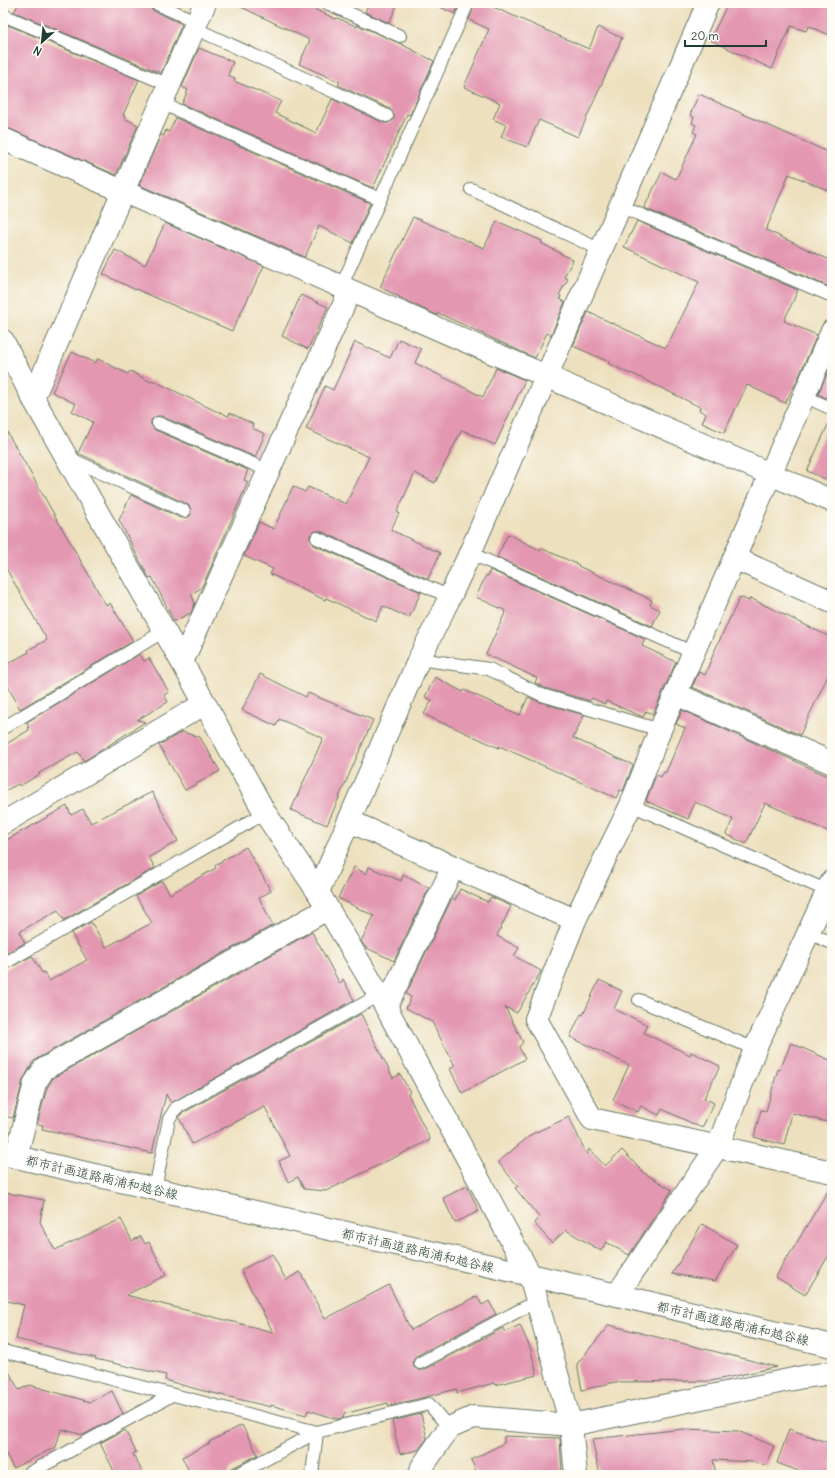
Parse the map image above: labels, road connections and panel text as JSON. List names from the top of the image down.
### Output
{
  "streets": {
    "street": ["都市計画道路南浦和越谷線"]
  },
  "scale_bar": "20 m",
  "north": "bottom left"
}
